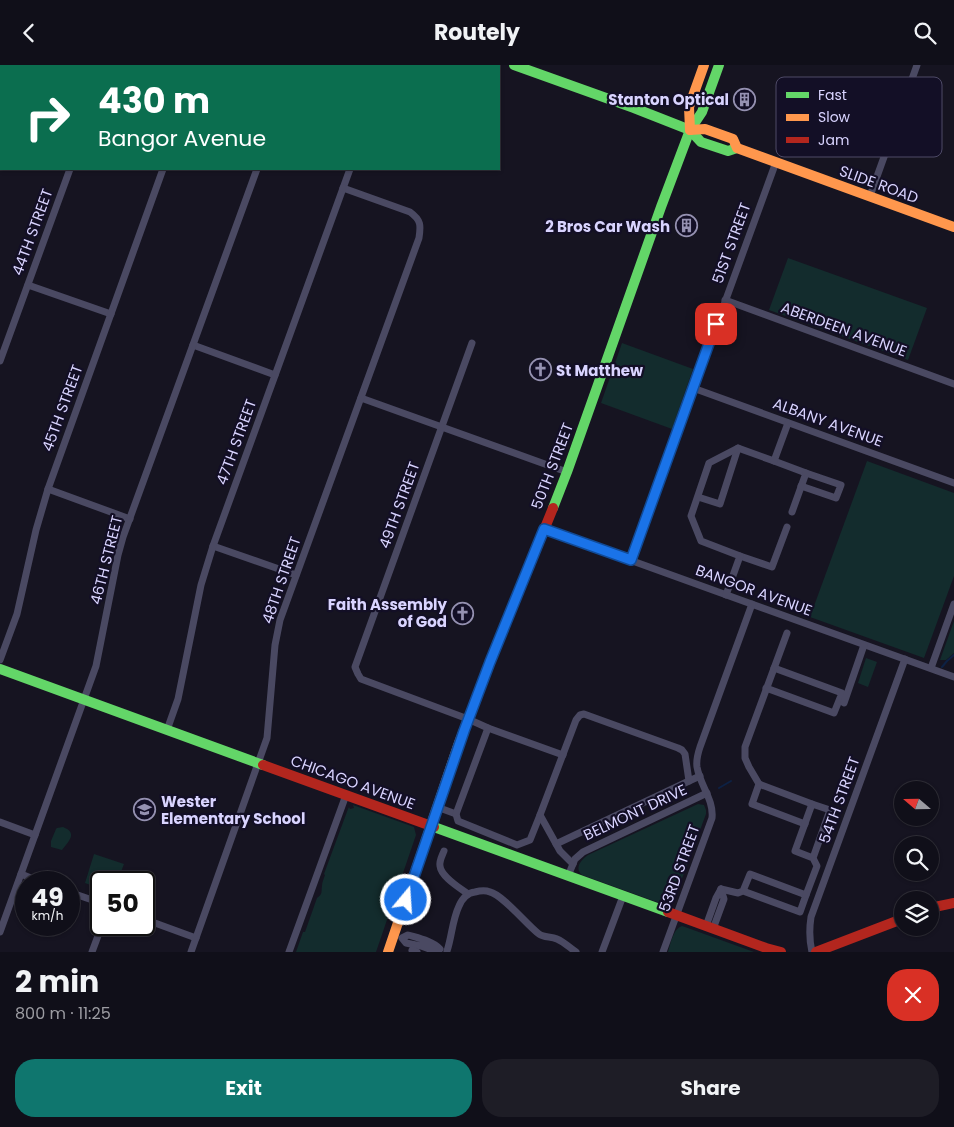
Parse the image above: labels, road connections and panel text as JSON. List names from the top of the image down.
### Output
{
  "streets": {
    "main road": ["SLIDE ROAD", "50TH STREET", "CHICAGO AVENUE"],
    "street": [
      "44TH STREET",
      "51ST STREET",
      "ABERDEEN AVENUE",
      "45TH STREET",
      "ALBANY AVENUE",
      "47TH STREET",
      "49TH STREET",
      "46TH STREET",
      "48TH STREET",
      "BANGOR AVENUE",
      "54TH STREET",
      "BELMONT DRIVE",
      "53RD STREET"
    ]
  },
  "crossings": [
    ["SLIDE ROAD", "51ST STREET"],
    ["SLIDE ROAD", "50TH STREET"],
    ["51ST STREET", "ABERDEEN AVENUE"],
    ["51ST STREET", "ALBANY AVENUE"],
    ["51ST STREET", "BANGOR AVENUE"],
    ["47TH STREET", "48TH STREET"],
    ["47TH STREET", "CHICAGO AVENUE"],
    ["50TH STREET", "49TH STREET"],
    ["50TH STREET", "BANGOR AVENUE"],
    ["50TH STREET", "CHICAGO AVENUE"],
    ["46TH STREET", "CHICAGO AVENUE"],
    ["48TH STREET", "CHICAGO AVENUE"],
    ["BANGOR AVENUE", "54TH STREET"],
    ["BANGOR AVENUE", "BELMONT DRIVE"],
    ["CHICAGO AVENUE", "BELMONT DRIVE"],
    ["CHICAGO AVENUE", "53RD STREET"],
    ["BELMONT DRIVE", "53RD STREET"]
  ],
  "places": {
    "building": ["Stanton Optical", "2 Bros Car Wash"],
    "church": ["St Matthew", "Faith Assembly of God"],
    "school or university": ["Wester Elementary School"]
  },
  "legend": ["Fast", "Slow", "Jam"],
  "north": "left",
  "page": {
    "header": "Routely",
    "turn": ["430 m", "Bangor Avenue"],
    "speed": "49 km/h",
    "limit": "50",
    "heading": ["2 min", "800 m · 11:25"],
    "buttons": ["Exit", "Share"]
  }
}
